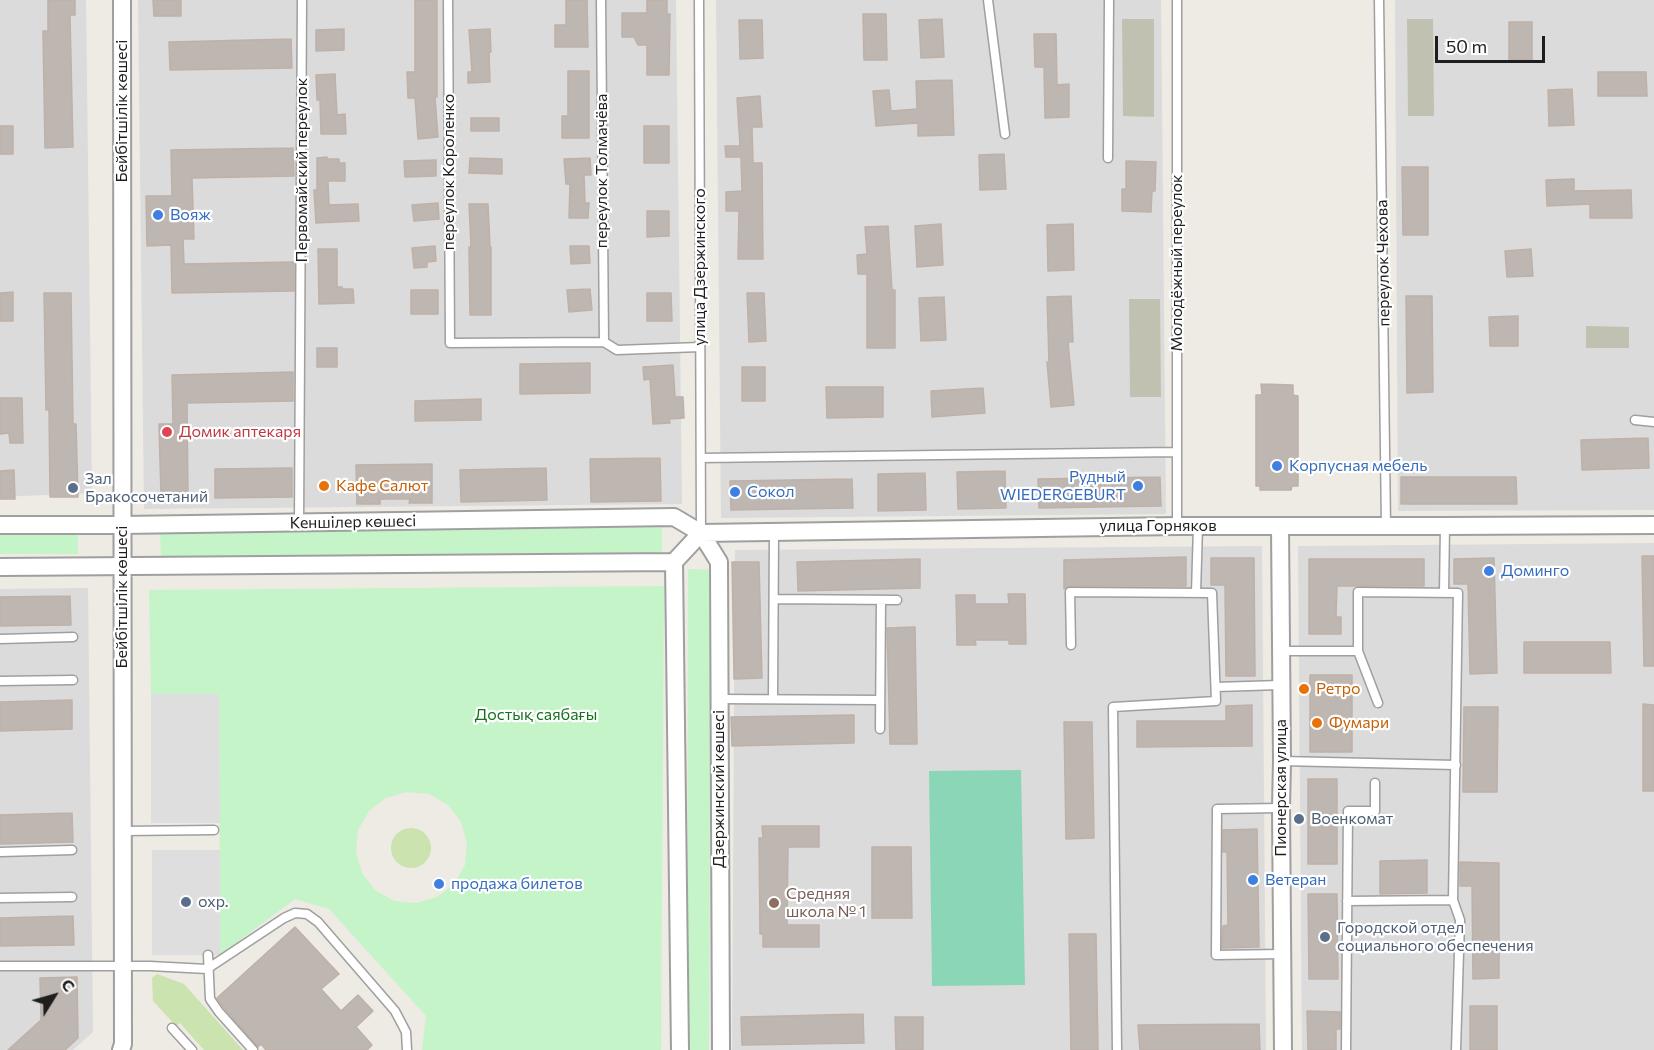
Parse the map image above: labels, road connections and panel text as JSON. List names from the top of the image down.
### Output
{
  "streets": {
    "street": [
      "Бейбітшілік көшесі",
      "Кеншілер көшесі",
      "улица Горняков",
      "Пионерская улица",
      "Дзержинский көшесі"
    ],
    "lane": [
      "Первомайский переулок",
      "переулок Толмачёва",
      "переулок Короленко",
      "Молодёжный переулок",
      "переулок Чехова",
      "улица Дзержинского"
    ]
  },
  "crossings": [
    ["Бейбітшілік көшесі", "Кеншілер көшесі"],
    ["Первомайский переулок", "Кеншілер көшесі"],
    ["переулок Толмачёва", "переулок Короленко"],
    ["Молодёжный переулок", "улица Горняков"],
    ["переулок Чехова", "улица Горняков"],
    ["улица Дзержинского", "Кеншілер көшесі"],
    ["улица Дзержинского", "улица Горняков"],
    ["улица Дзержинского", "Дзержинский көшесі"],
    ["Кеншілер көшесі", "улица Горняков"],
    ["Кеншілер көшесі", "Дзержинский көшесі"],
    ["улица Горняков", "Пионерская улица"],
    ["улица Горняков", "Дзержинский көшесі"]
  ],
  "parks": ["Достық саябағы"],
  "places": [
    "Вояж",
    "Домик аптекаря",
    "Корпусная мебель",
    "Кафе Салют",
    "Рудный WIEDERGEBURT",
    "Зал Бракосочетаний",
    "Сокол",
    "Доминго",
    "Ретро",
    "Фумари",
    "Военкомат",
    "Ветеран",
    "продажа билетов",
    "охр.",
    "Средняя школа № 1",
    "Городской отдел социального обеспечения"
  ],
  "scale_bar": "50 m",
  "north": "top right"
}
